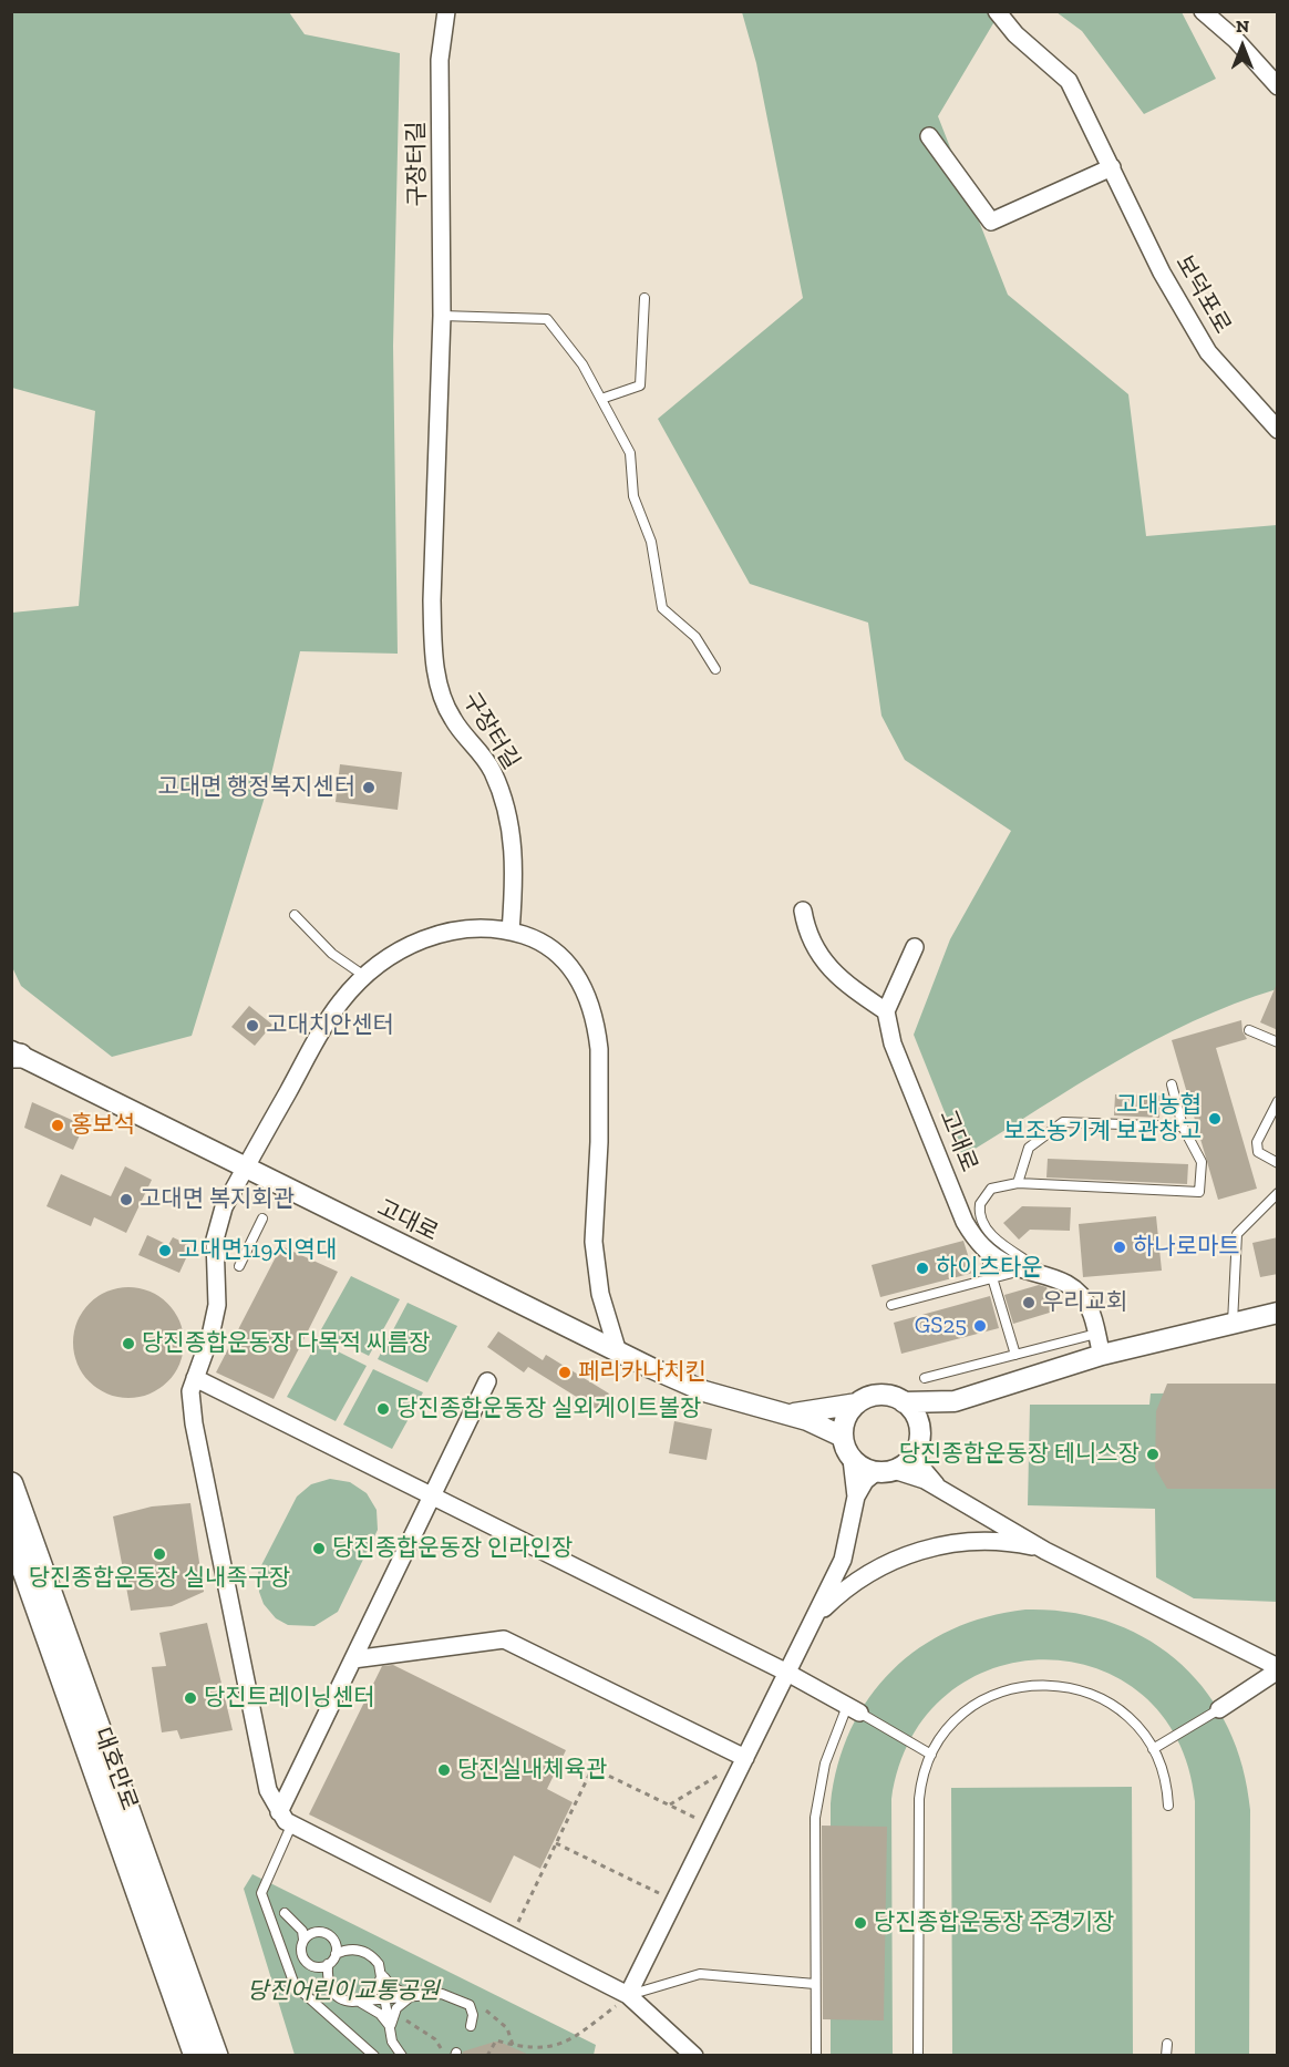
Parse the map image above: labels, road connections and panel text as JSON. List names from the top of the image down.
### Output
{
  "streets": {
    "main road": ["대호만로"],
    "street": ["구장터길", "보덕포로", "고대로"]
  },
  "parks": ["당진어린이교통공원"],
  "places": [
    "고대면 행정복지센터",
    "고대치안센터",
    "고대농협 보조농기계 보관창고",
    "홍보석",
    "고대면 복지회관",
    "하나로마트",
    "고대면119지역대",
    "하이츠타운",
    "우리교회",
    "GS25",
    "당진종합운동장 다목적 씨름장",
    "페리카나치킨",
    "당진종합운동장 실외게이트볼장",
    "당진종합운동장 테니스장",
    "당진종합운동장 인라인장",
    "당진종합운동장 실내족구장",
    "당진트레이닝센터",
    "당진실내체육관",
    "당진종합운동장 주경기장"
  ],
  "north": "top"
}
